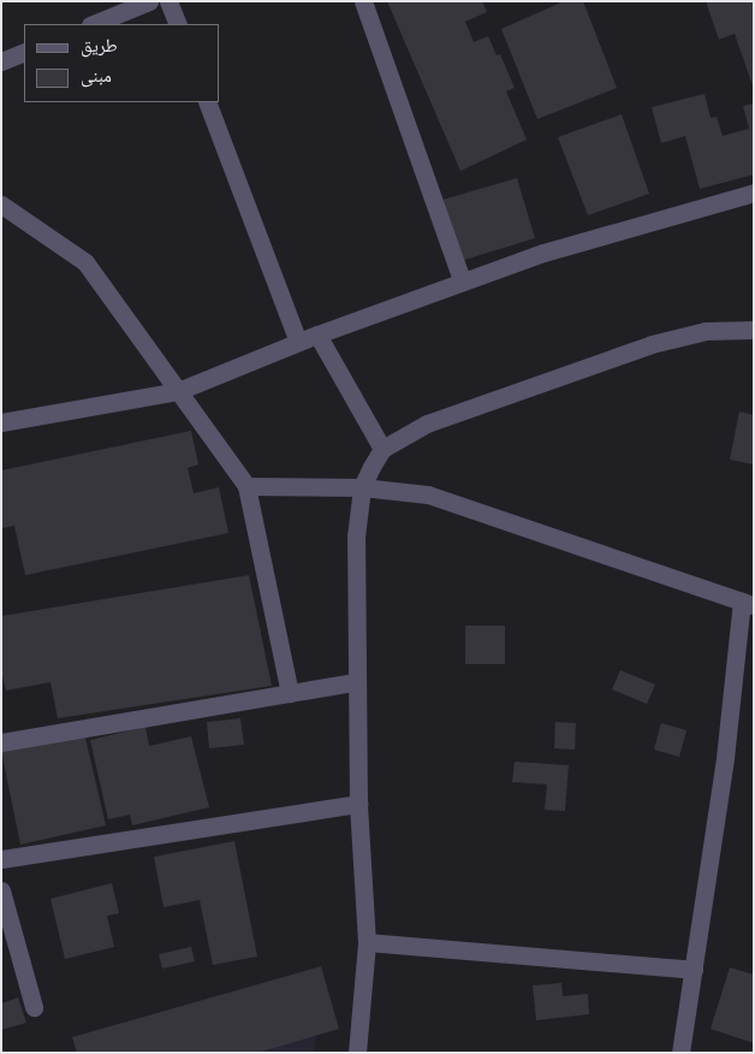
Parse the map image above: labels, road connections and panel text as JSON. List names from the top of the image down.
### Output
{
  "legend": ["طريق", "مبنى"]
}
